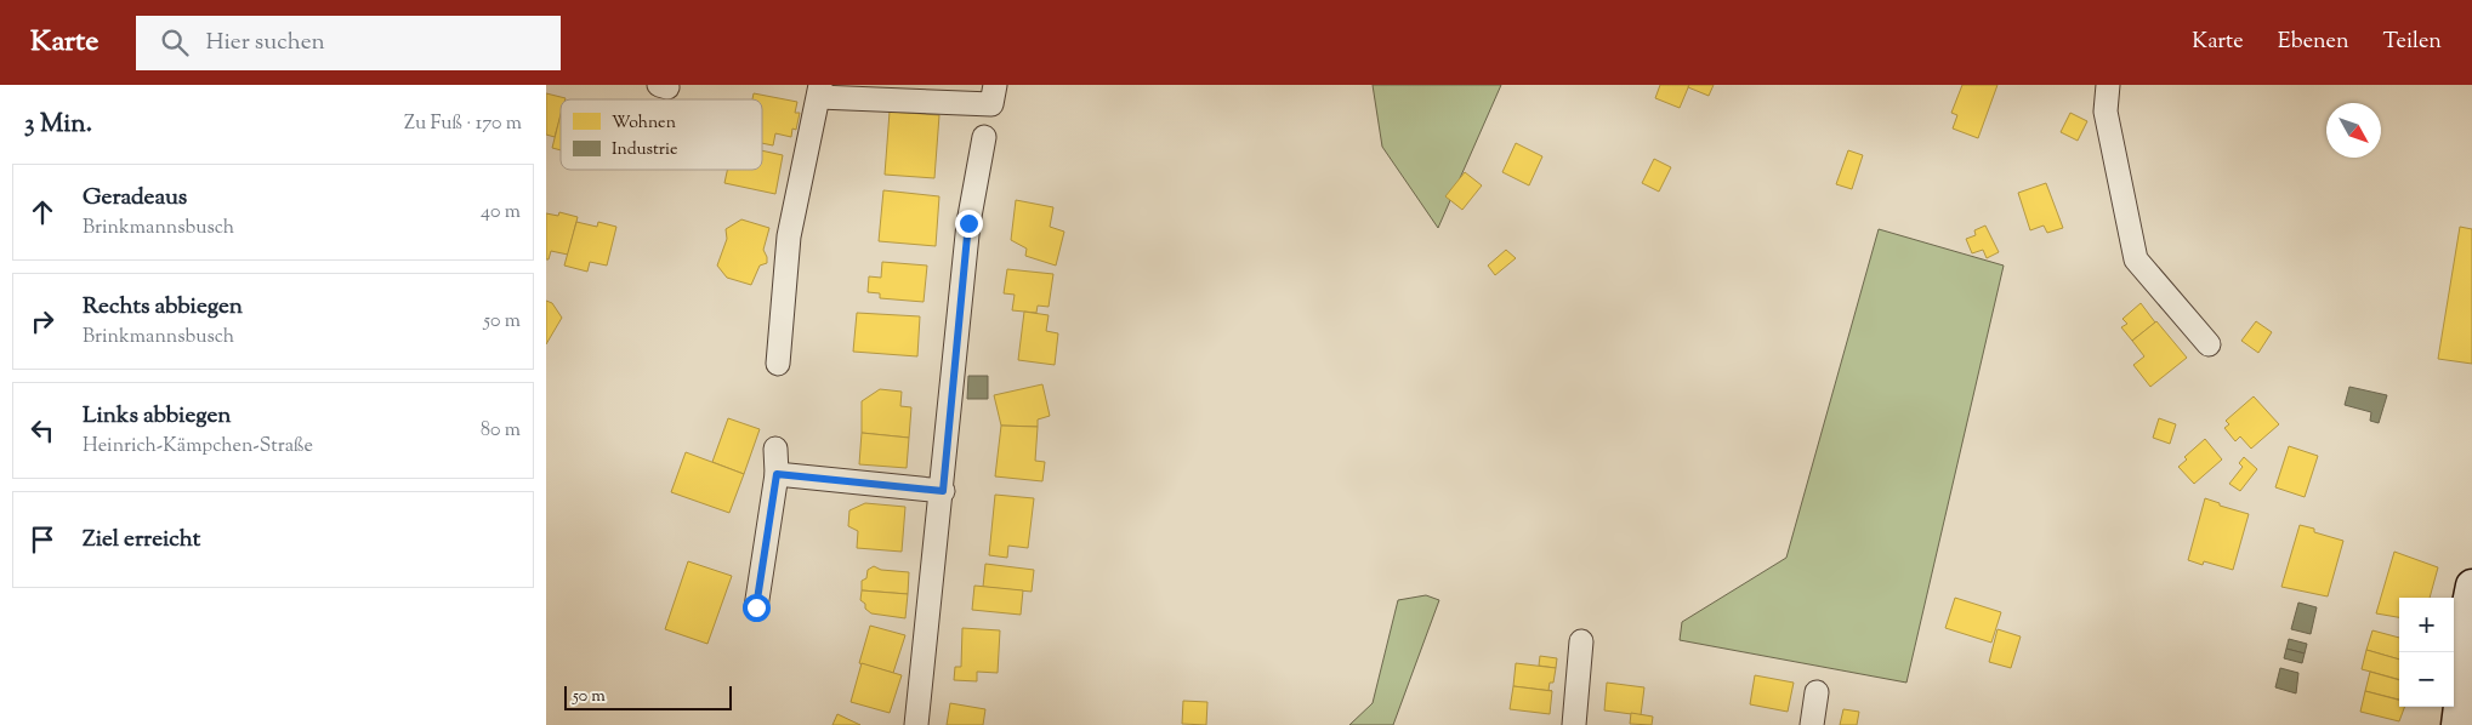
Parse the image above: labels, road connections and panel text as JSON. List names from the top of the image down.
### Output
{
  "legend": ["Wohnen", "Industrie"],
  "scale_bar": "50 m",
  "north": "bottom right",
  "page": {
    "header": "Karte",
    "search": "Hier suchen",
    "nav": ["Karte", "Ebenen", "Teilen"],
    "heading": ["3 Min.", "Zu Fuß · 170 m"],
    "list": [
      ["Geradeaus", "Brinkmannsbusch", "40 m"],
      ["Rechts abbiegen", "Brinkmannsbusch", "50 m"],
      ["Links abbiegen", "Heinrich-Kämpchen-Straße", "80 m"],
      "Ziel erreicht"
    ],
    "map_buttons": ["+", "−"],
    "scale": "50 m"
  }
}
